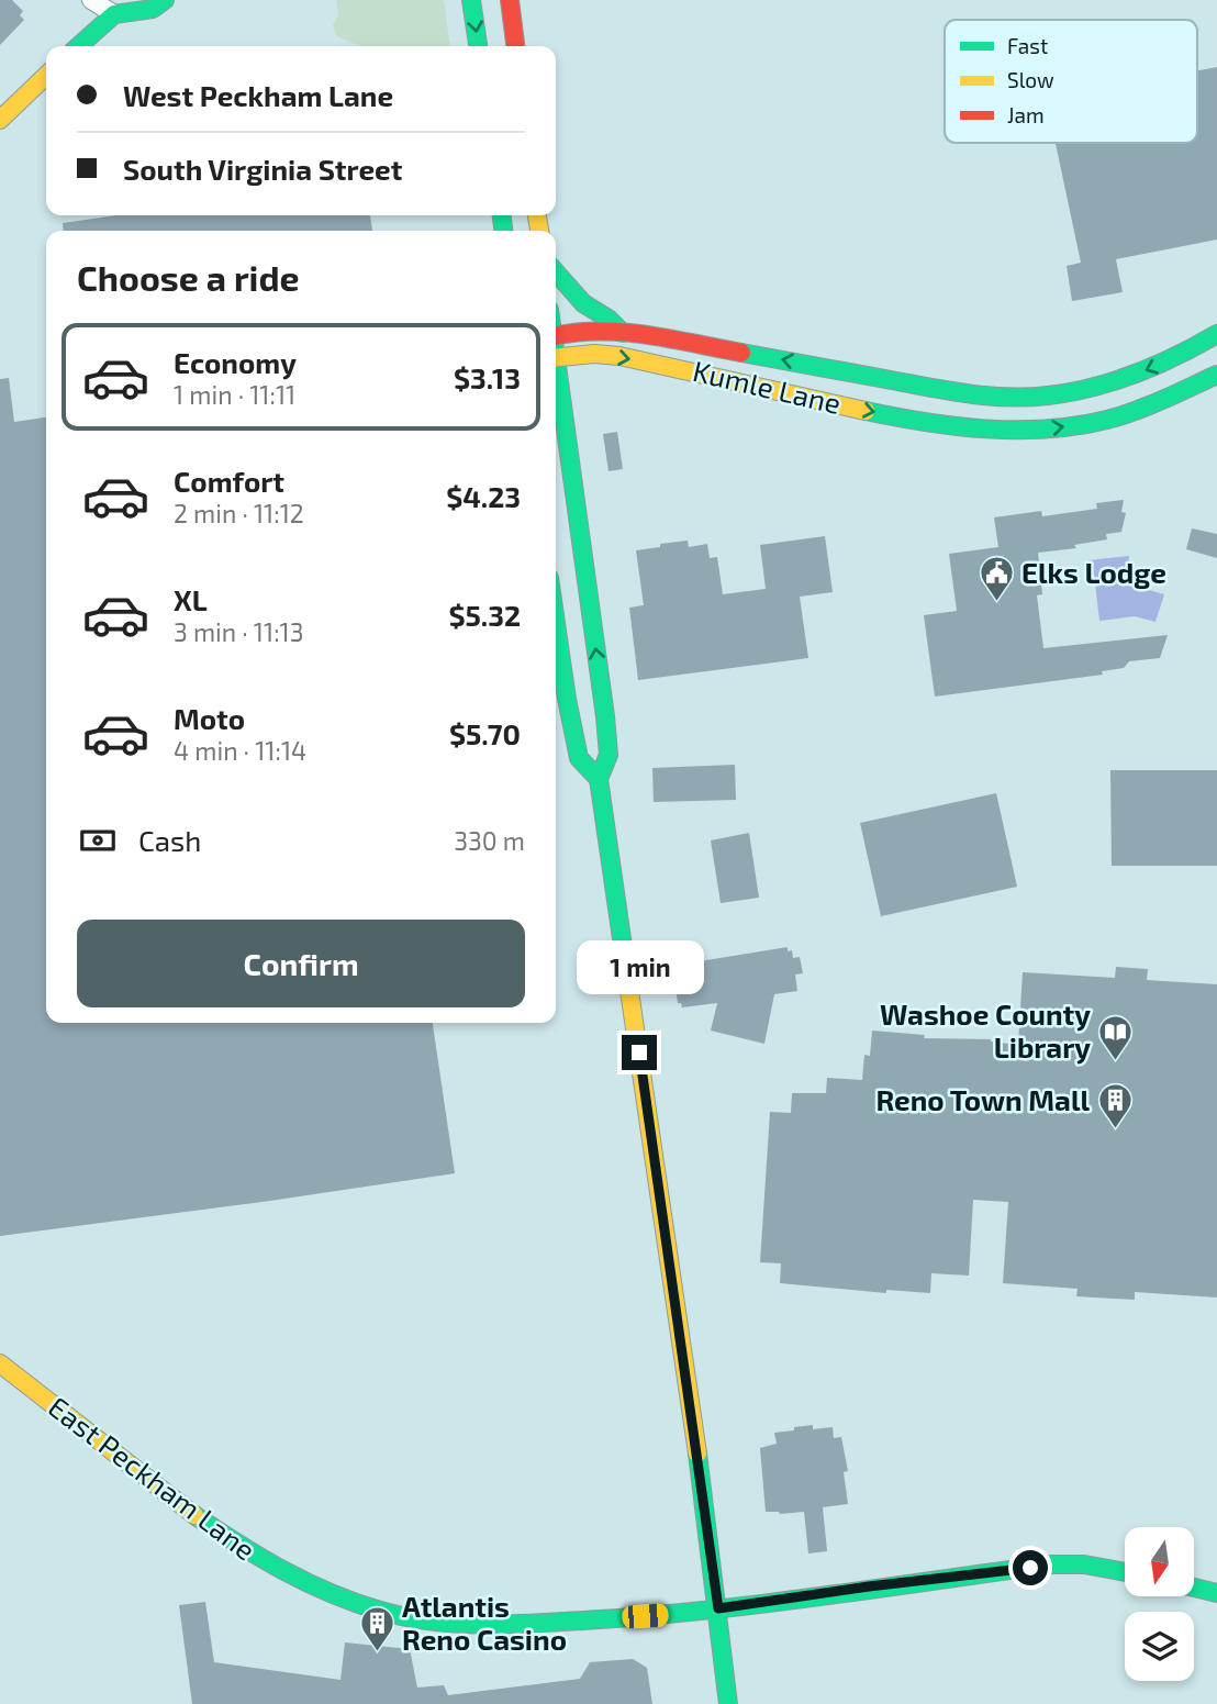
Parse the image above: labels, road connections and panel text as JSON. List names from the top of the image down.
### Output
{
  "streets": {
    "street": ["Kumle Lane", "East Peckham Lane"]
  },
  "places": {
    "public building": ["Elks Lodge"],
    "library": ["Washoe County Library"],
    "building": ["Reno Town Mall", "Atlantis Reno Casino"]
  },
  "legend": ["Fast", "Slow", "Jam"],
  "north": "bottom",
  "page": {
    "banner": ["West Peckham Lane", "South Virginia Street"],
    "heading": "Choose a ride",
    "list": [
      {
        "name": "Economy",
        "note": "1 min · 11:11",
        "value": "$3.13"
      },
      {
        "name": "Comfort",
        "note": "2 min · 11:12",
        "value": "$4.23"
      },
      {
        "name": "XL",
        "note": "3 min · 11:13",
        "value": "$5.32"
      },
      {
        "name": "Moto",
        "note": "4 min · 11:14",
        "value": "$5.70"
      }
    ],
    "pay": ["Cash", "330 m"],
    "buttons": "Confirm",
    "bubble": "1 min"
  }
}
